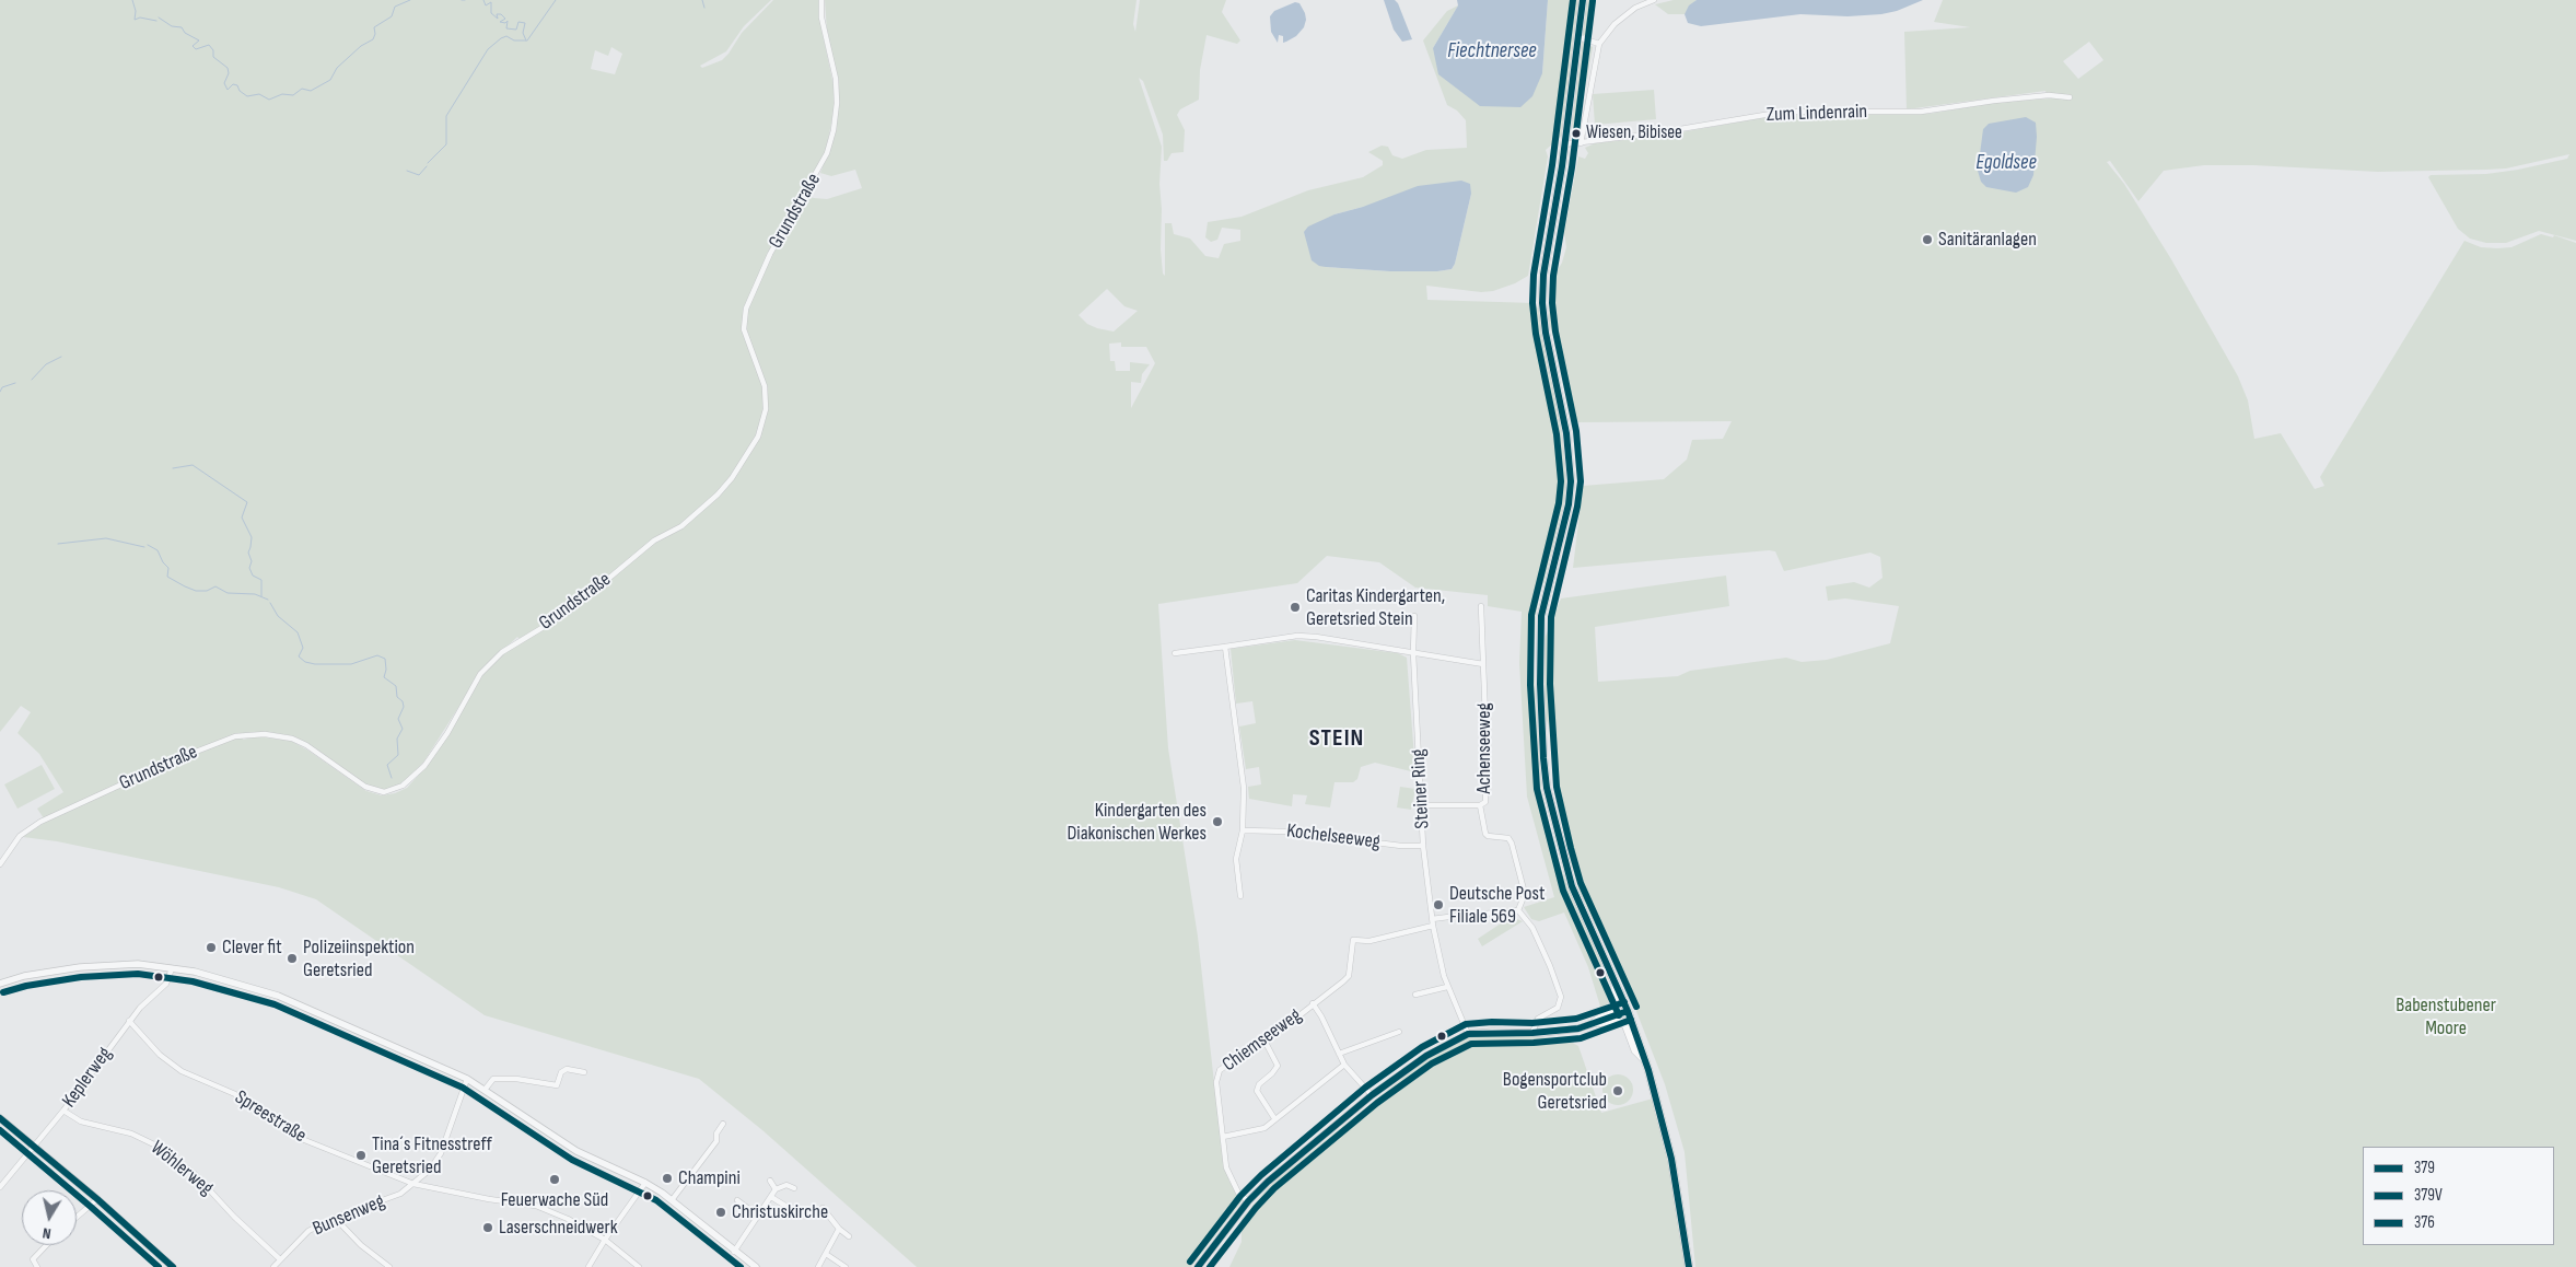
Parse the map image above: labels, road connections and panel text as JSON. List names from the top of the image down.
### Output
{
  "streets": {
    "street": [
      "Zum Lindenrain",
      "Grundstraße",
      "Achenseeweg",
      "Steiner Ring",
      "Kochelseeweg",
      "Chiemseeweg",
      "Keplerweg",
      "Spreestraße",
      "Wöhlerweg",
      "Bunsenweg"
    ]
  },
  "crossings": [
    ["Achenseeweg", "Steiner Ring"],
    ["Steiner Ring", "Kochelseeweg"],
    ["Steiner Ring", "Chiemseeweg"],
    ["Keplerweg", "Spreestraße"],
    ["Keplerweg", "Wöhlerweg"],
    ["Spreestraße", "Bunsenweg"],
    ["Wöhlerweg", "Bunsenweg"]
  ],
  "districts": ["STEIN"],
  "water": ["Fiechtnersee", "Egoldsee"],
  "parks": ["Babenstubener Moore"],
  "places": [
    "Wiesen, Bibisee",
    "Sanitäranlagen",
    "Caritas Kindergarten, Geretsried Stein",
    "Kindergarten des Diakonischen Werkes",
    "Deutsche Post Filiale 569",
    "Clever fit",
    "Polizeiinspektion Geretsried",
    "Bogensportclub Geretsried",
    "Tina´s Fitnesstreff Geretsried",
    "Champini",
    "Feuerwache Süd",
    "Christuskirche",
    "Laserschneidwerk"
  ],
  "lines": ["transit line 379", "transit line 379V", "transit line 376"],
  "legend": ["379", "379V", "376"],
  "north": "bottom"
}
